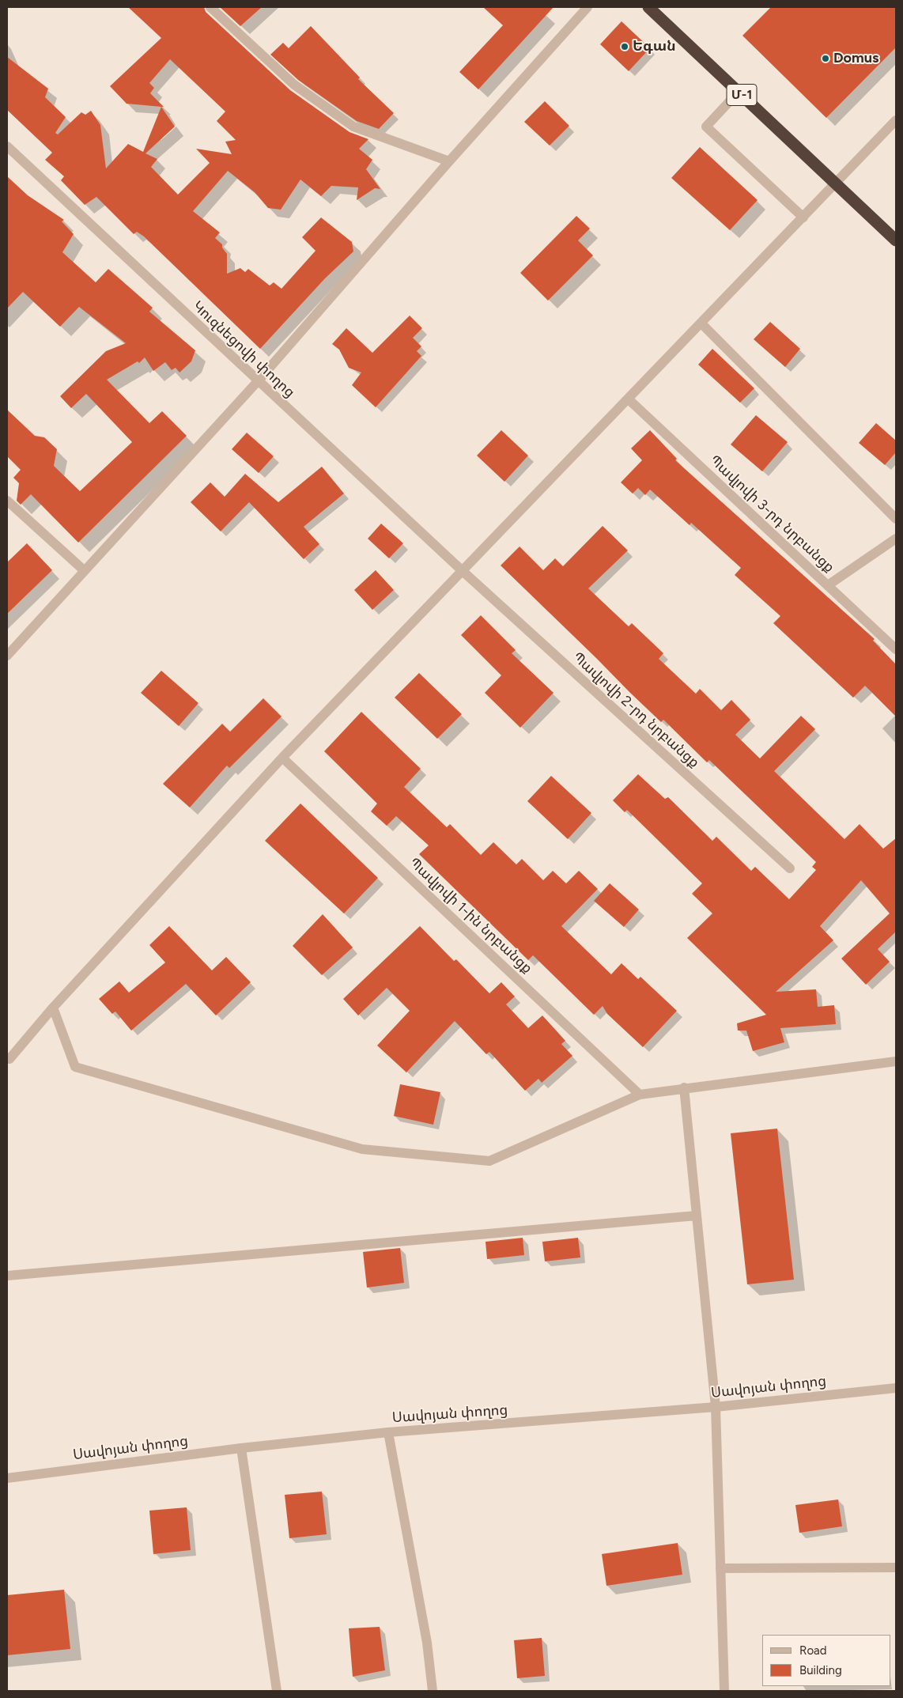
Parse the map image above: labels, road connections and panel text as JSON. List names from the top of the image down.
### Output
{
  "streets": {
    "highway": ["Մ-1"],
    "street": [
      "Կուզնեցովի փողոց",
      "Պավլովի 3-րդ նրբանցք",
      "Պավլովի 2-րդ նրբանցք",
      "Պավլովի 1-ին նրբանցք",
      "Սավոյան փողոց"
    ]
  },
  "crossings": [
    ["Կուզնեցովի փողոց", "Պավլովի 2-րդ նրբանցք"]
  ],
  "places": ["Եգան", "Domus"],
  "legend": ["Road", "Building"]
}
